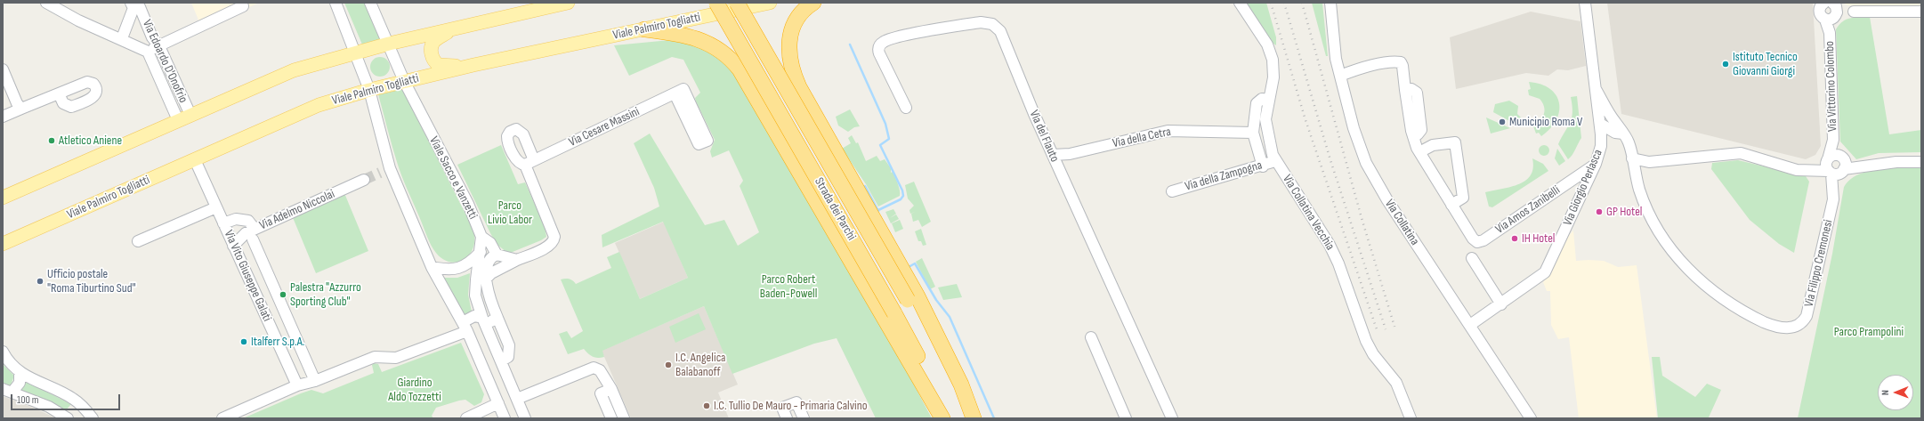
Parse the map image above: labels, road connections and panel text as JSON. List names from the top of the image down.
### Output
{
  "streets": {
    "highway": ["Strada dei Parchi"],
    "main road": ["Viale Palmiro Togliatti"],
    "street": [
      "Via Edoardo D'Onofrio",
      "Via Vittorino Colombo",
      "Via Cesare Massini",
      "Via del Flauto",
      "Via della Cetra",
      "Via della Zampogna",
      "Viale Sacco e Vanzetti",
      "Via Giorgio Perlasca",
      "Via Adelmo Niccolai",
      "Via Amos Zanibelli",
      "Via Collatina Vecchia",
      "Via Collatina",
      "Via Filippo Cremonesi",
      "Via Vito Giuseppe Galati"
    ]
  },
  "crossings": [
    ["Viale Palmiro Togliatti", "Viale Sacco e Vanzetti"],
    ["Via Vittorino Colombo", "Via Filippo Cremonesi"],
    ["Via del Flauto", "Via della Cetra"],
    ["Via della Zampogna", "Via Collatina Vecchia"],
    ["Via Giorgio Perlasca", "Via Amos Zanibelli"],
    ["Via Giorgio Perlasca", "Via Filippo Cremonesi"],
    ["Via Adelmo Niccolai", "Via Vito Giuseppe Galati"]
  ],
  "parks": [
    "Parco Livio Labor",
    "Parco Robert Baden-Powell",
    "Parco Prampolini",
    "Giardino Aldo Tozzetti"
  ],
  "places": [
    "Istituto Tecnico Giovanni Giorgi",
    "Municipio Roma V",
    "Atletico Aniene",
    "GP Hotel",
    "IH Hotel",
    "Ufficio postale \"Roma Tiburtino Sud\"",
    "Palestra \"Azzurro Sporting Club\"",
    "Italferr S.p.A.",
    "I.C. Angelica Balabanoff",
    "I.C. Tullio De Mauro - Primaria Calvino"
  ],
  "scale_bar": "100 m",
  "north": "left"
}
